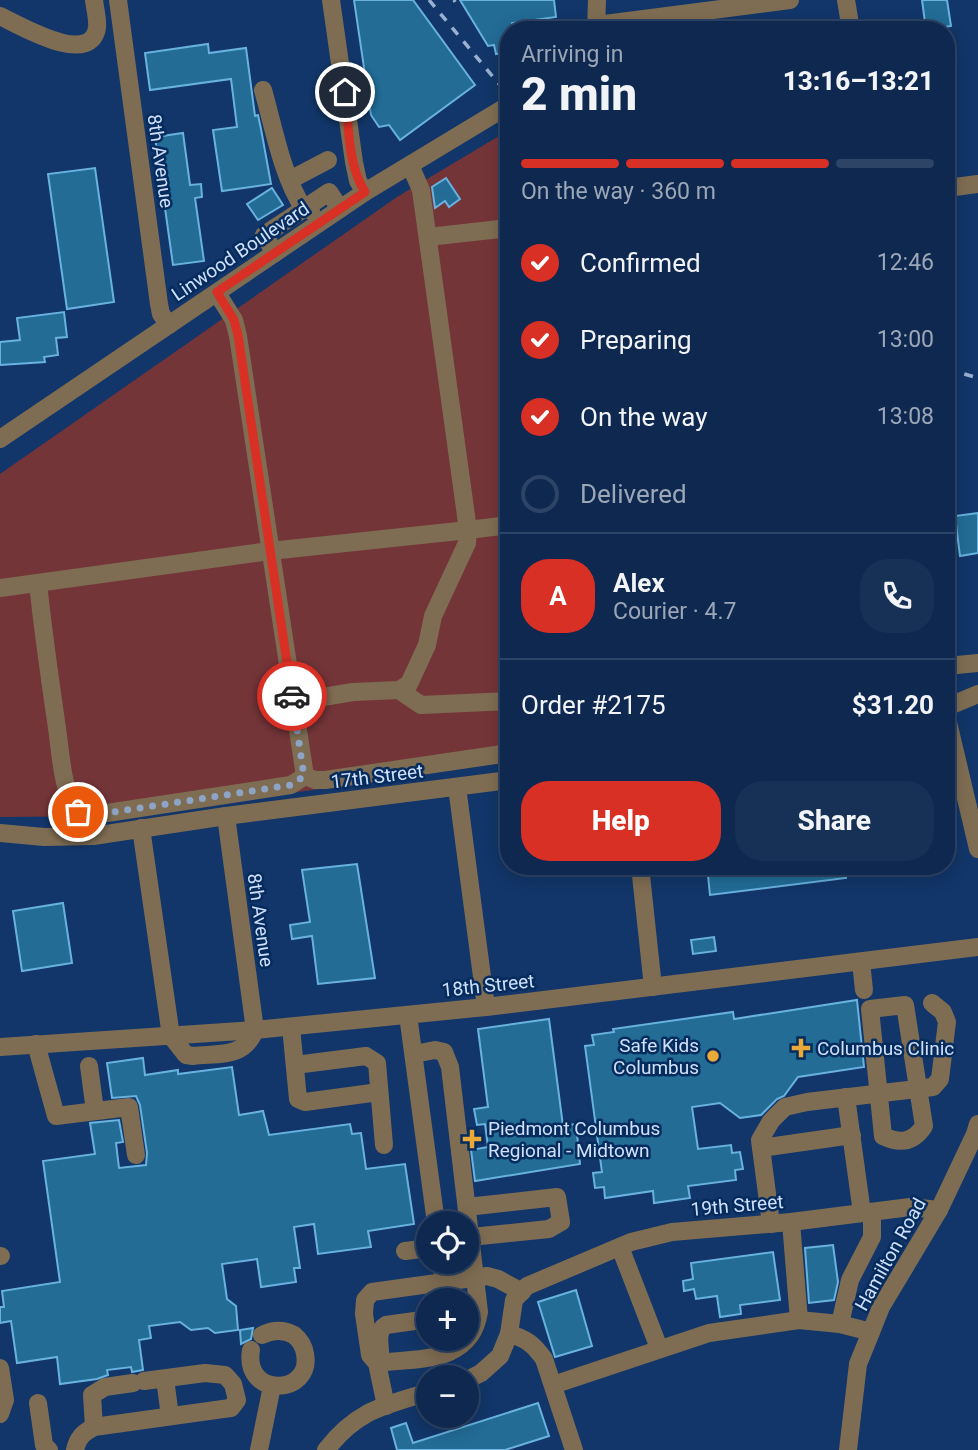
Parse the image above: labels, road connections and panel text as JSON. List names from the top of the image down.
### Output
{
  "streets": {
    "street": [
      "8th Avenue",
      "Linwood Boulevard",
      "17th Street",
      "18th Street",
      "19th Street",
      "Hamilton Road"
    ]
  },
  "crossings": [
    ["8th Avenue", "Linwood Boulevard"],
    ["8th Avenue", "17th Street"],
    ["8th Avenue", "18th Street"],
    ["19th Street", "Hamilton Road"]
  ],
  "places": {
    "health": ["Columbus Clinic", "Piedmont Columbus Regional - Midtown"],
    "other": ["Safe Kids Columbus"]
  },
  "page": {
    "heading": ["2 min", "Arriving in", "13:16–13:21"],
    "panel": [
      "Alex",
      "Courier · 4.7",
      "Order #2175",
      "$31.20"
    ],
    "bar": "On the way · 360 m",
    "list": [
      ["Confirmed", "12:46"],
      ["Preparing", "13:00"],
      ["On the way", "13:08"],
      "Delivered"
    ],
    "round": "A",
    "buttons": ["Help", "Share"],
    "map_buttons": ["+", "−"]
  }
}
